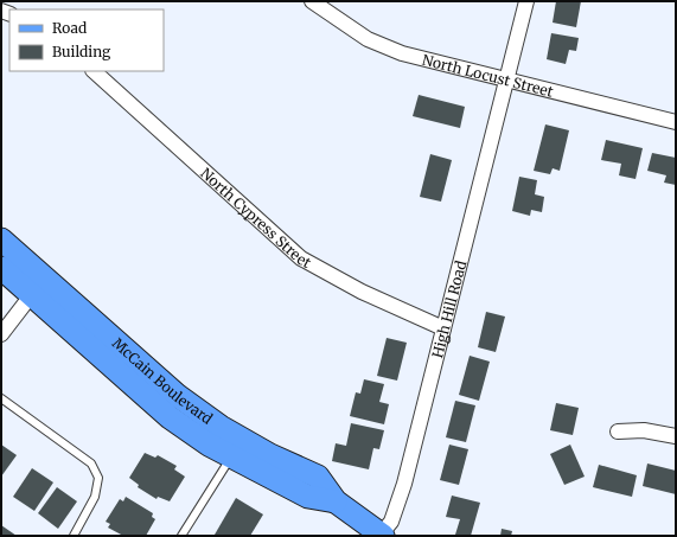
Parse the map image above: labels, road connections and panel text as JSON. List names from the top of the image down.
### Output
{
  "streets": {
    "main road": ["McCain Boulevard"],
    "street": ["North Locust Street", "North Cypress Street", "High Hill Road"]
  },
  "crossings": [
    ["North Locust Street", "High Hill Road"],
    ["North Cypress Street", "High Hill Road"],
    ["High Hill Road", "McCain Boulevard"]
  ],
  "legend": ["Road", "Building"]
}
